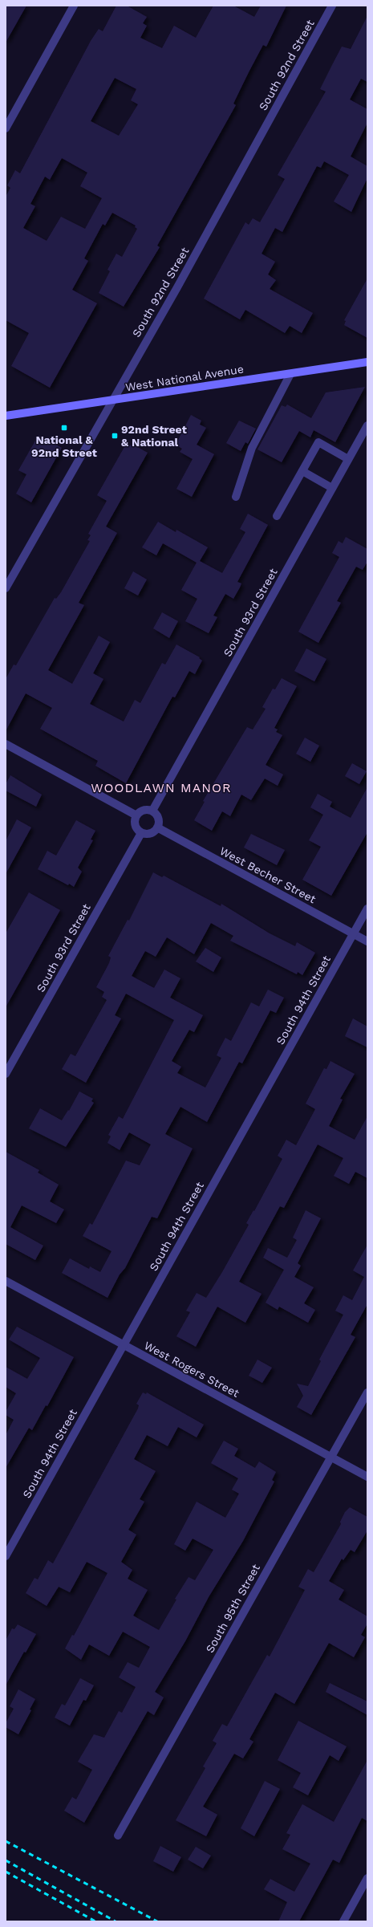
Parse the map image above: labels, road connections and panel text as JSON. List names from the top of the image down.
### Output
{
  "streets": {
    "main road": ["West National Avenue"],
    "street": [
      "South 92nd Street",
      "South 93rd Street",
      "West Becher Street",
      "South 94th Street",
      "West Rogers Street",
      "South 95th Street"
    ]
  },
  "crossings": [
    ["South 92nd Street", "West National Avenue"],
    ["South 93rd Street", "West Becher Street"],
    ["West Becher Street", "South 94th Street"],
    ["South 94th Street", "West Rogers Street"],
    ["West Rogers Street", "South 95th Street"]
  ],
  "districts": ["WOODLAWN MANOR"],
  "places": {
    "transit": ["National & 92nd Street", "92nd Street & National"]
  }
}
